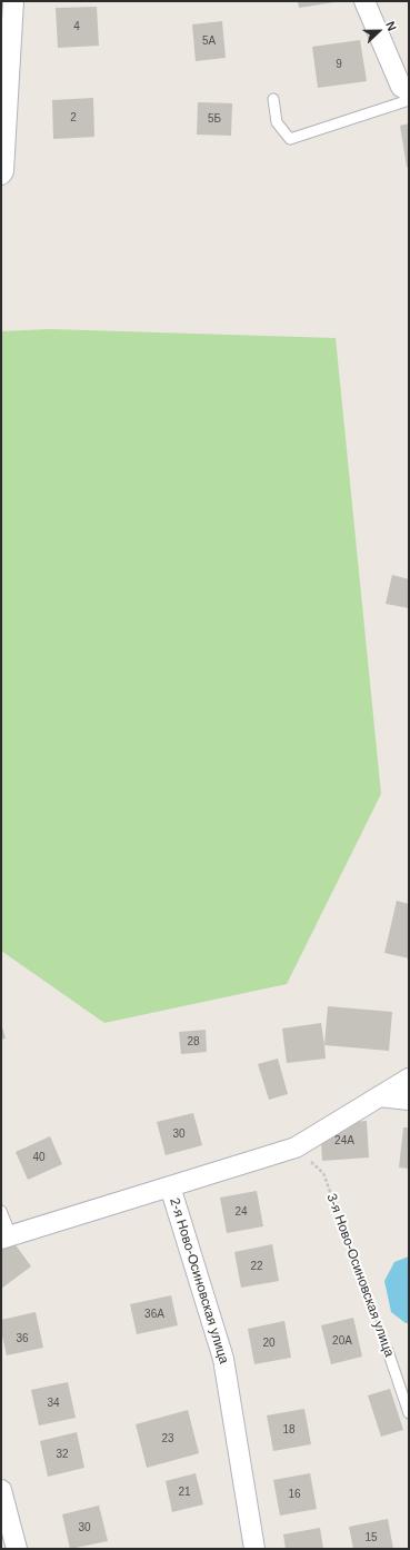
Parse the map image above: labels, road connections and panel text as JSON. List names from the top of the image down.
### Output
{
  "streets": {
    "street": ["2-я Ново-Осиновская улица"],
    "lane": ["3-я Ново-Осиновская улица"]
  },
  "crossings": [
    ["3-я Ново-Осиновская улица", "2-я Ново-Осиновская улица"]
  ],
  "house_numbers": [
    "4",
    "5А",
    "9",
    "2",
    "5Б",
    "28",
    "30",
    "24А",
    "40",
    "24",
    "22",
    "36А",
    "36",
    "20А",
    "20",
    "34",
    "18",
    "23",
    "32",
    "21",
    "16",
    "30",
    "15"
  ],
  "north": "right"
}
